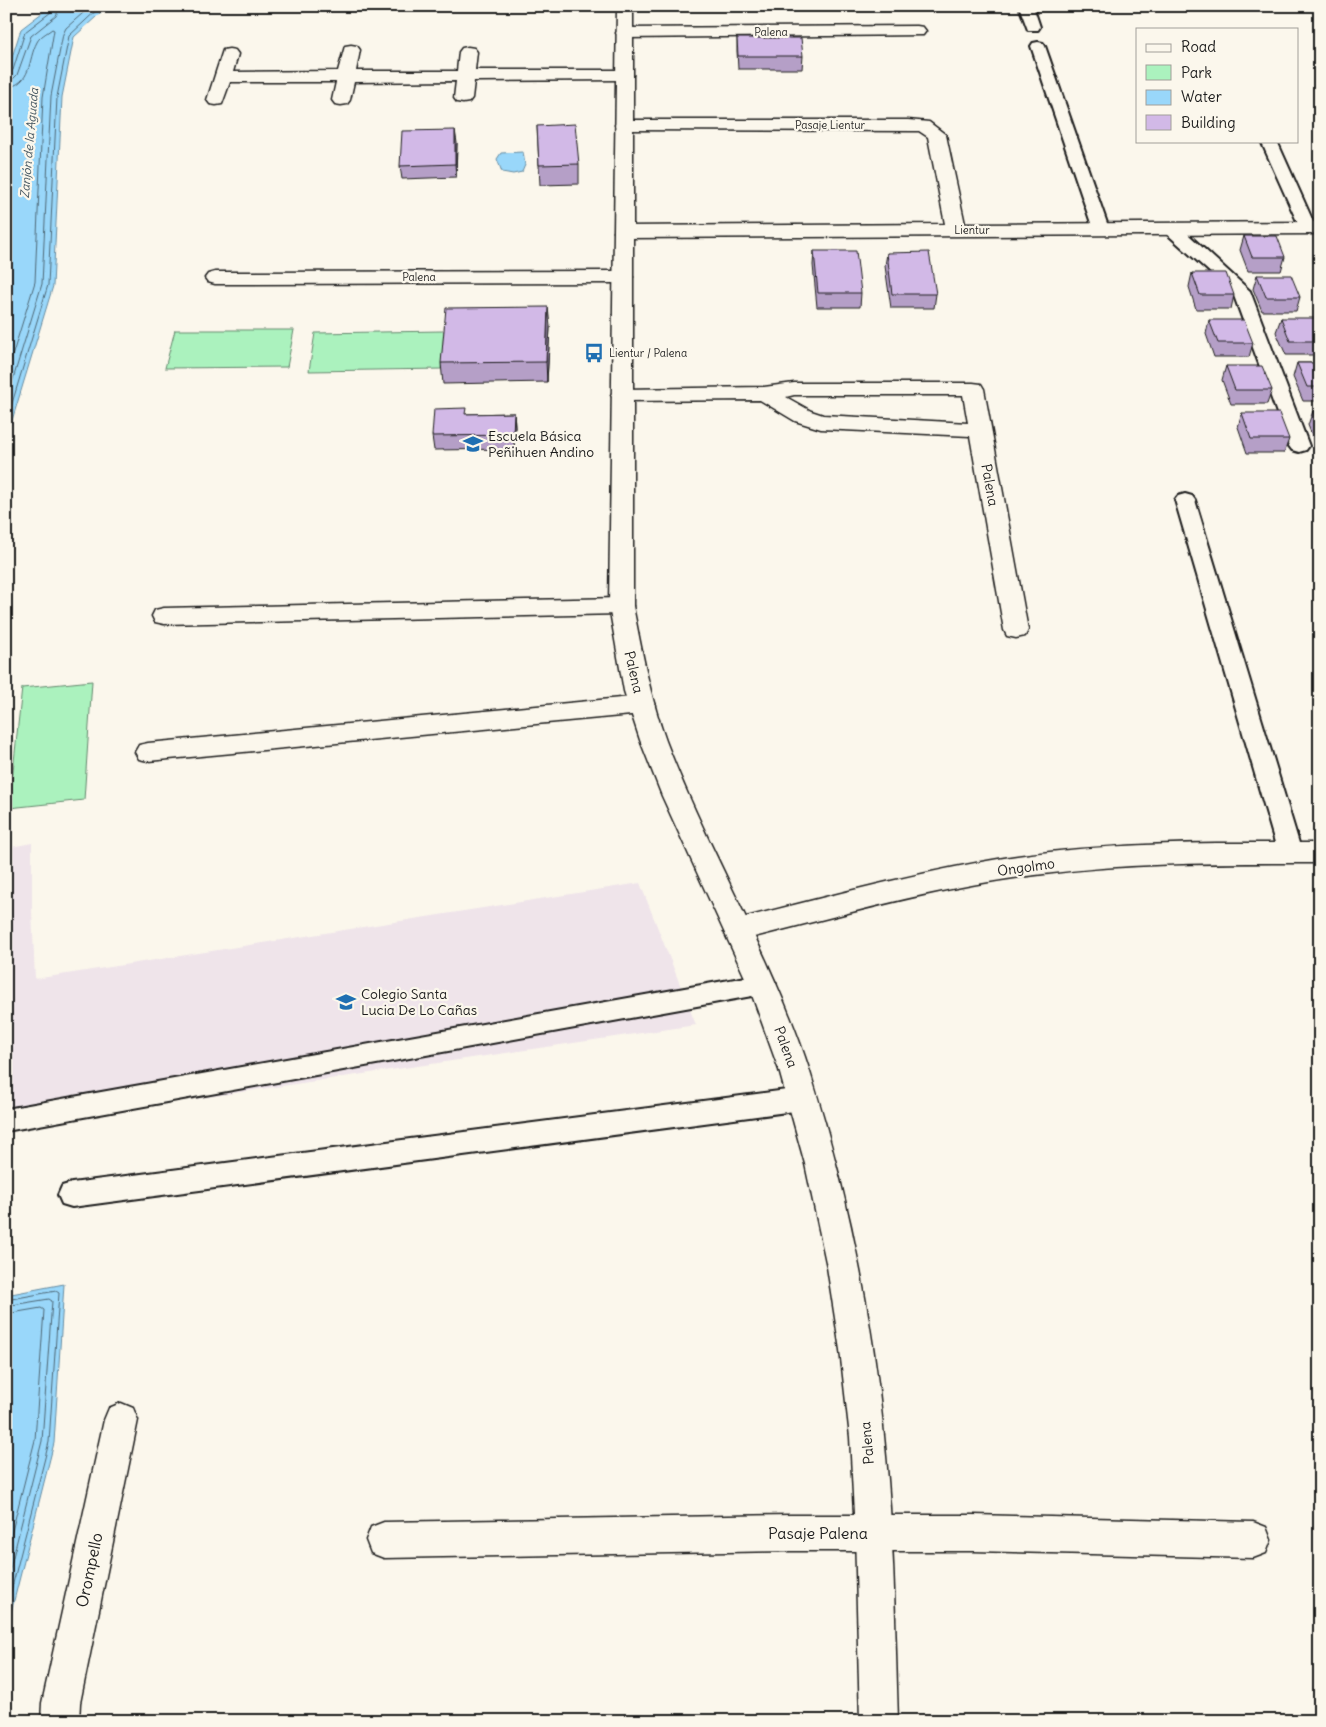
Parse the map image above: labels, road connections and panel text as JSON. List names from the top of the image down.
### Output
{
  "streets": {
    "street": [
      "Palena",
      "Pasaje Lientur",
      "Lientur",
      "Ongolmo",
      "Pasaje Palena",
      "Orompello"
    ]
  },
  "crossings": [
    ["Palena", "Pasaje Lientur"],
    ["Palena", "Lientur"],
    ["Palena", "Ongolmo"],
    ["Palena", "Pasaje Palena"],
    ["Pasaje Lientur", "Lientur"]
  ],
  "water": ["Zanjón de la Aguada"],
  "places": {
    "bus stop": ["Lientur / Palena"],
    "school or university": ["Escuela Básica Peñihuen Andino", "Colegio Santa Lucia De Lo Cañas"]
  },
  "legend": [
    "Road",
    "Park",
    "Water",
    "Building"
  ]
}
